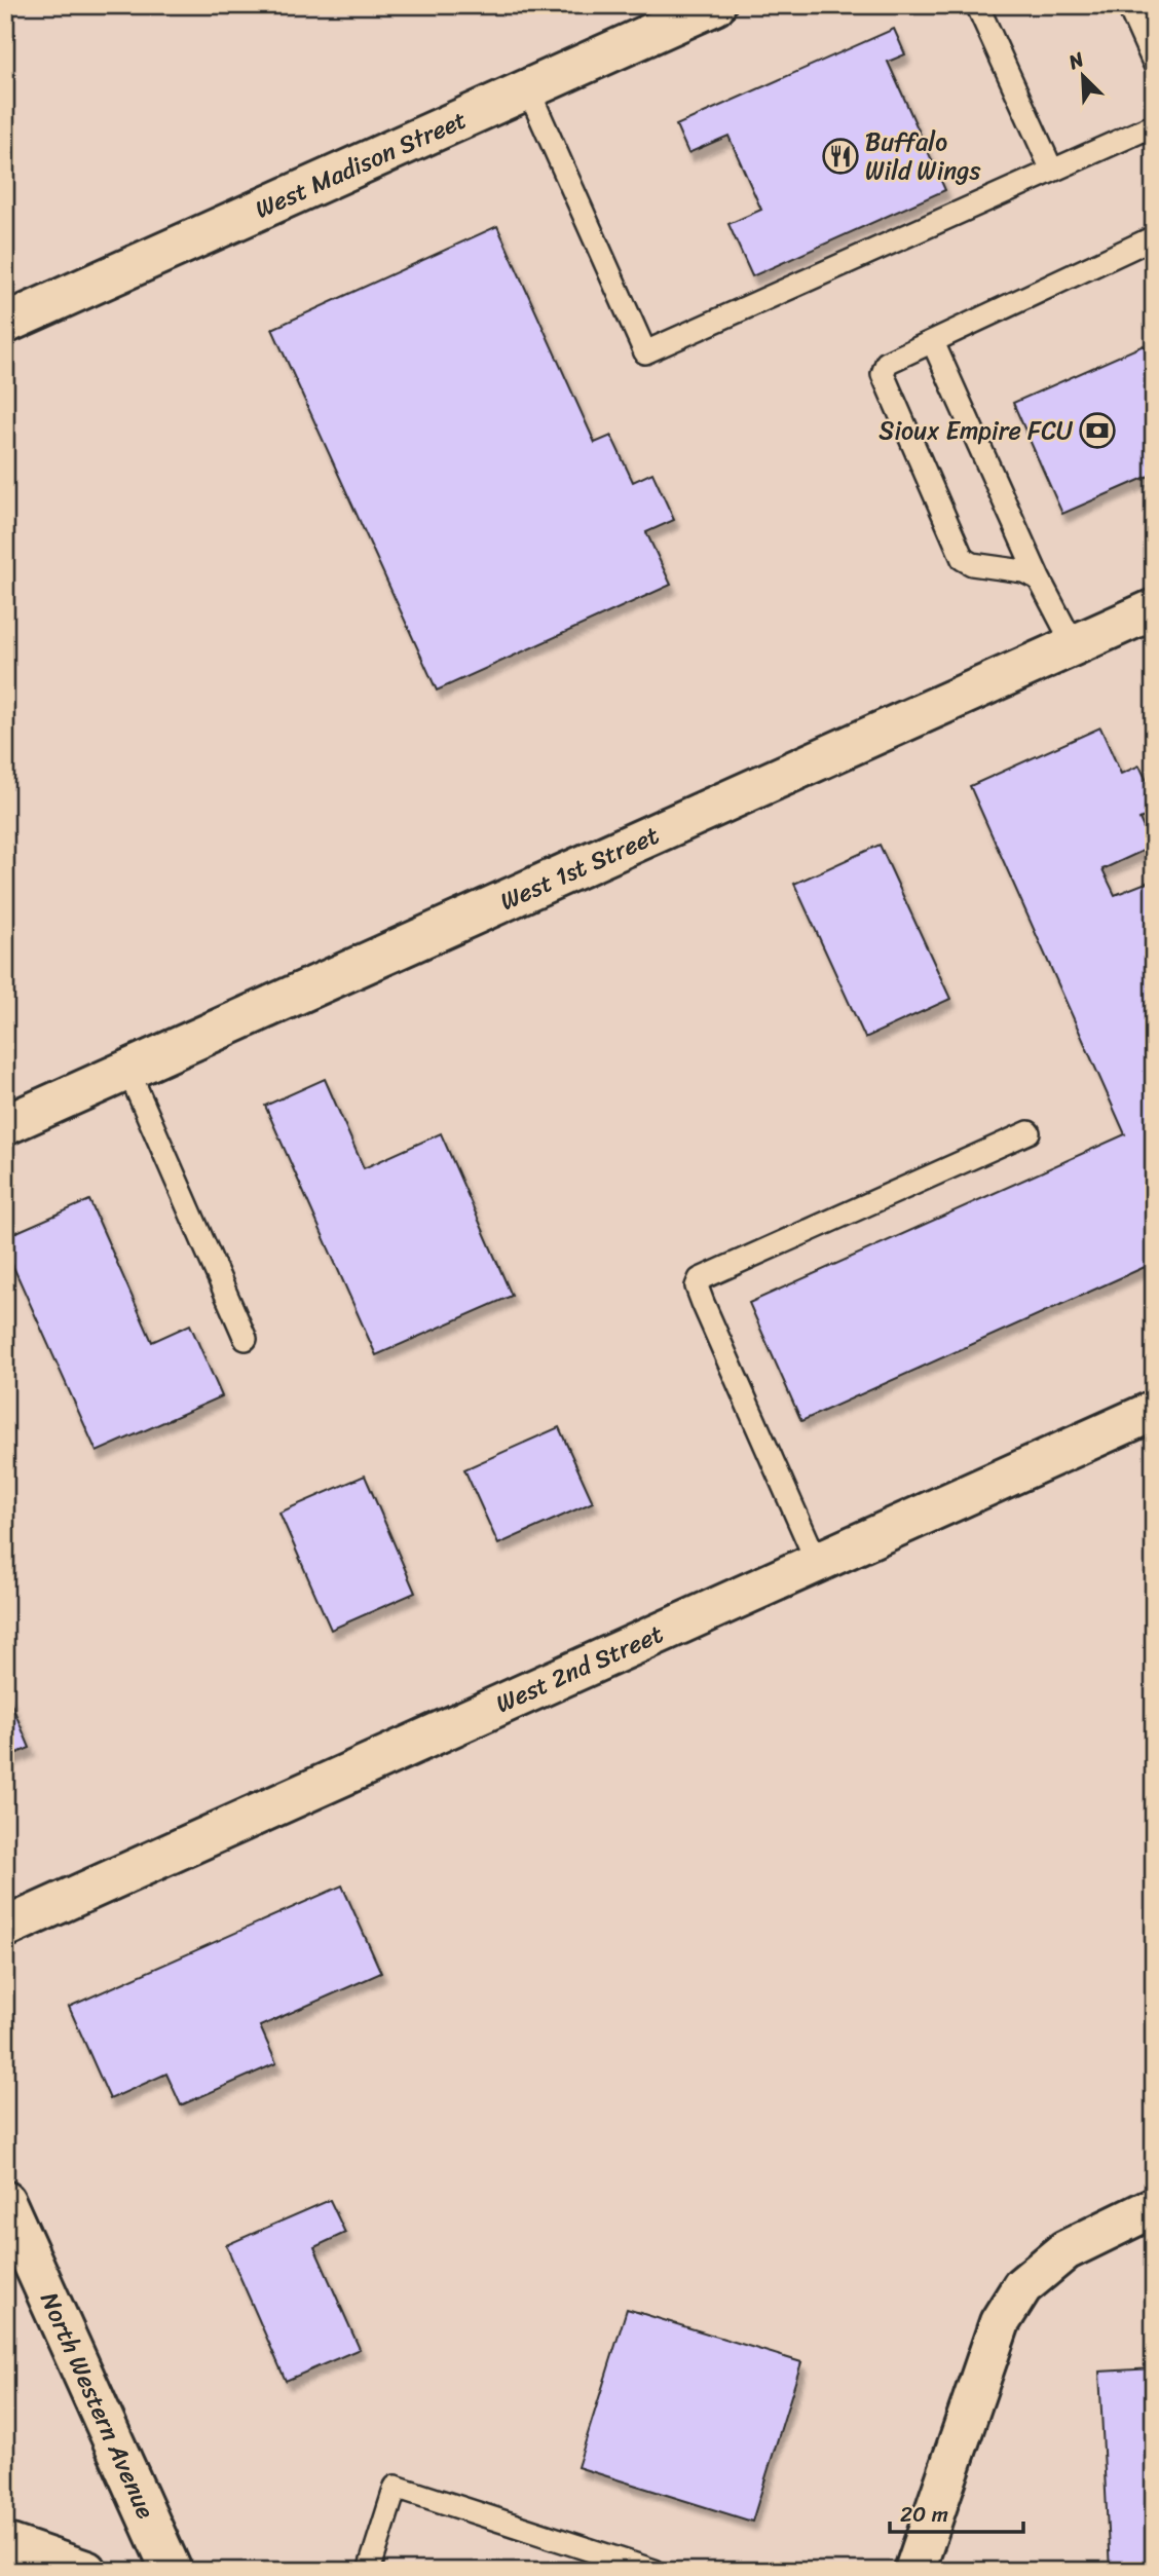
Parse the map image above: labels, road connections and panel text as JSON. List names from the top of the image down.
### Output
{
  "streets": {
    "street": [
      "West Madison Street",
      "West 1st Street",
      "West 2nd Street",
      "North Western Avenue"
    ]
  },
  "places": {
    "restaurant": ["Buffalo Wild Wings"],
    "bank": ["Sioux Empire FCU"]
  },
  "scale_bar": "20 m",
  "north": "top left"
}
